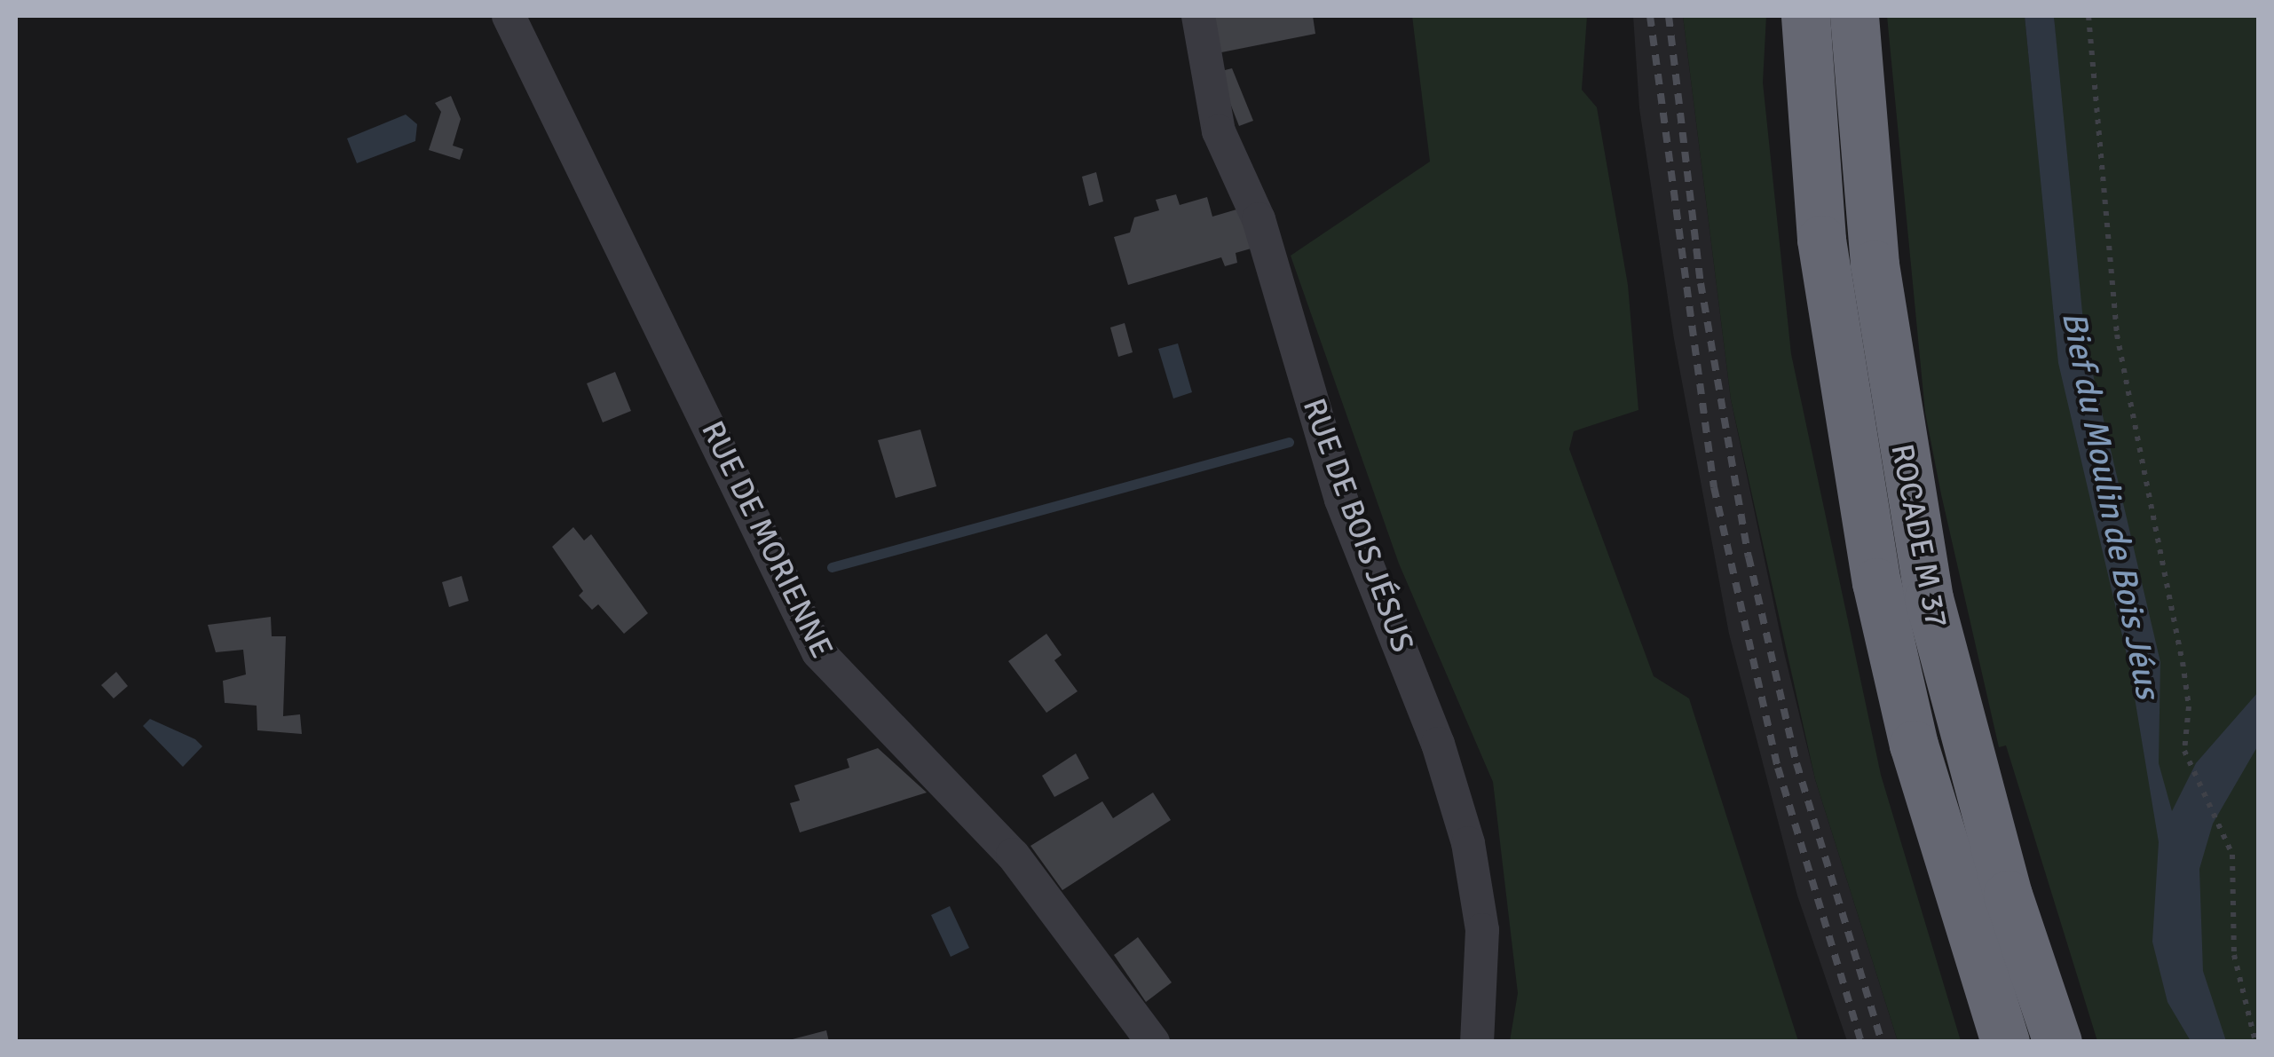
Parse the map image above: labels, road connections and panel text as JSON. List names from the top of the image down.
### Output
{
  "streets": {
    "highway": ["ROCADE M 37"],
    "street": ["RUE DE BOIS JÉSUS", "RUE DE MORIENNE"]
  },
  "water": ["Bief du Moulin de Bois Jéus"]
}
